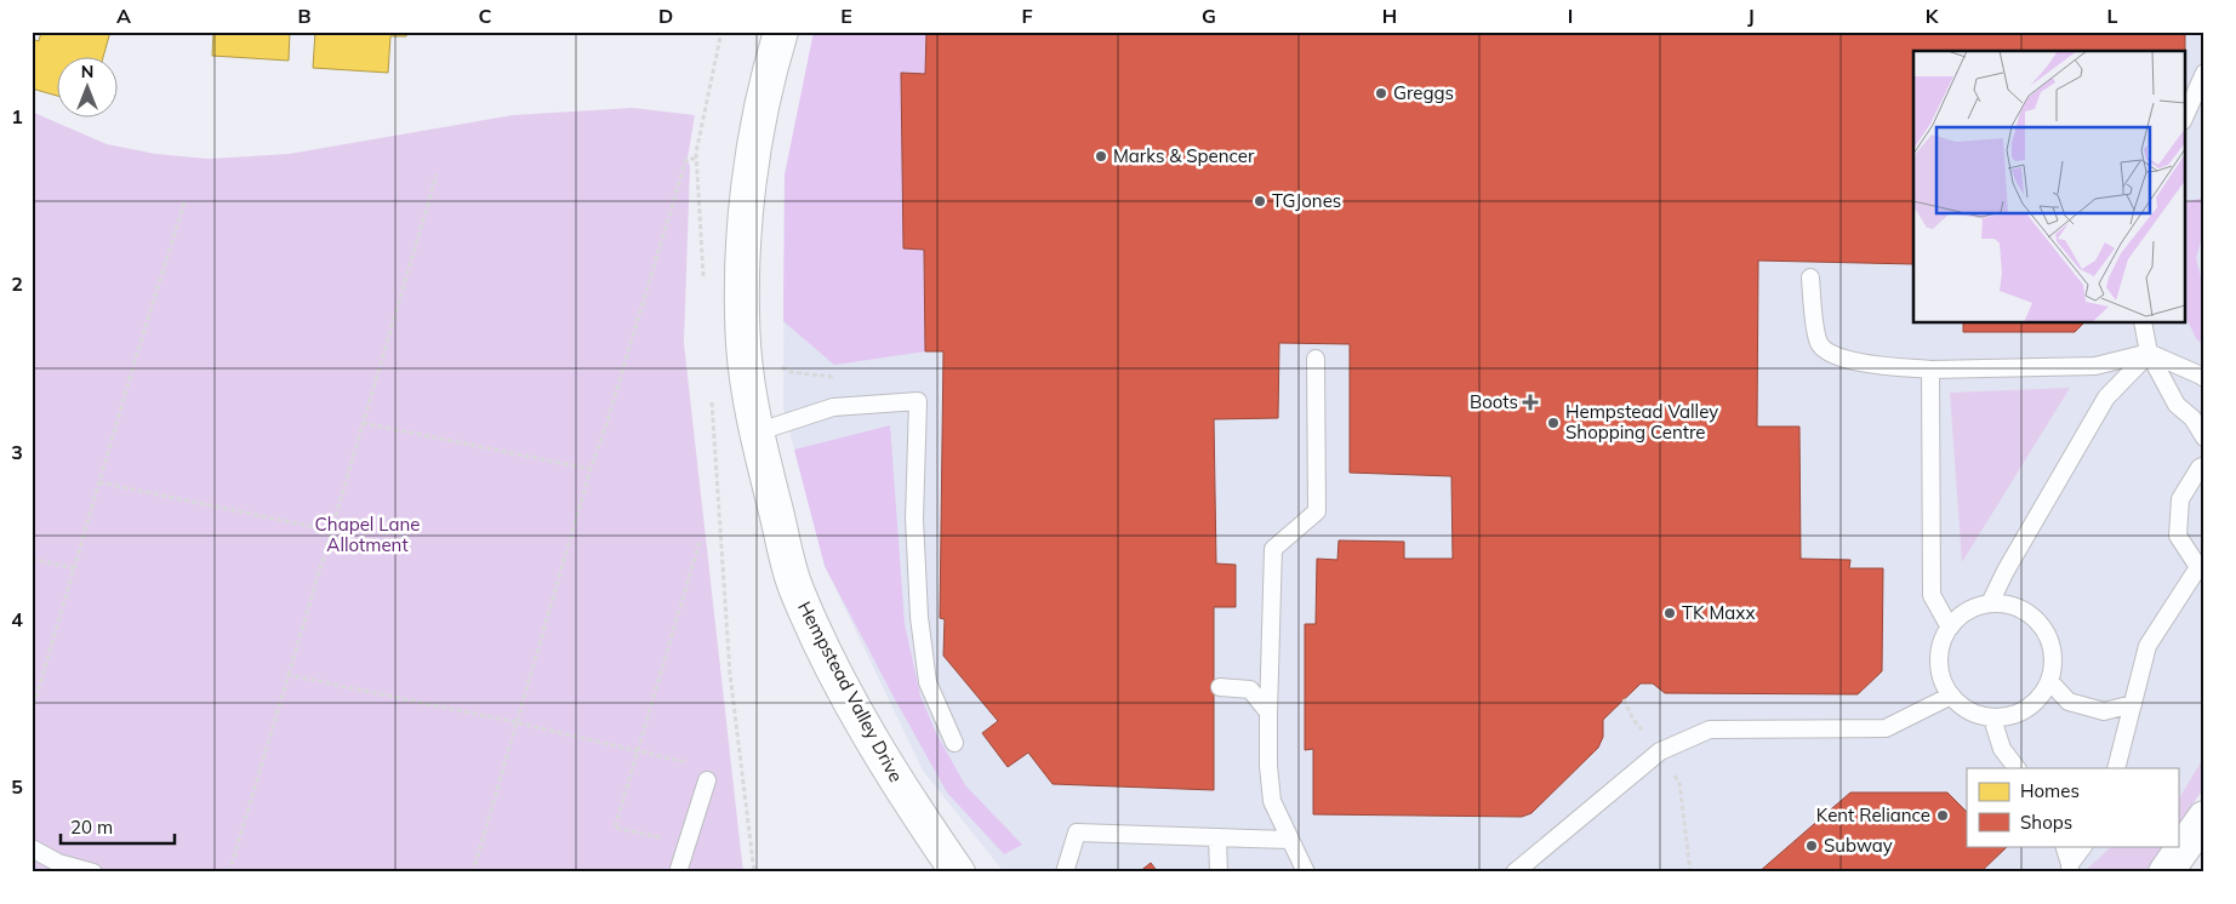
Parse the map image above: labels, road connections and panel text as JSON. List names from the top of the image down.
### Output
{
  "streets": {
    "street": ["Hempstead Valley Drive"]
  },
  "parks": ["Chapel Lane Allotment"],
  "places": {
    "other": [
      "Greggs",
      "Marks & Spencer",
      "TGJones",
      "Hempstead Valley Shopping Centre",
      "TK Maxx",
      "Kent Reliance",
      "Subway"
    ],
    "health": ["Boots"]
  },
  "legend": ["Homes", "Shops"],
  "scale_bar": "20 m",
  "north": "top",
  "grid": {
    "columns": [
      "A",
      "B",
      "C",
      "D",
      "E",
      "F",
      "G",
      "H",
      "I",
      "J",
      "K",
      "L"
    ],
    "rows": [
      "1",
      "2",
      "3",
      "4",
      "5"
    ]
  }
}
